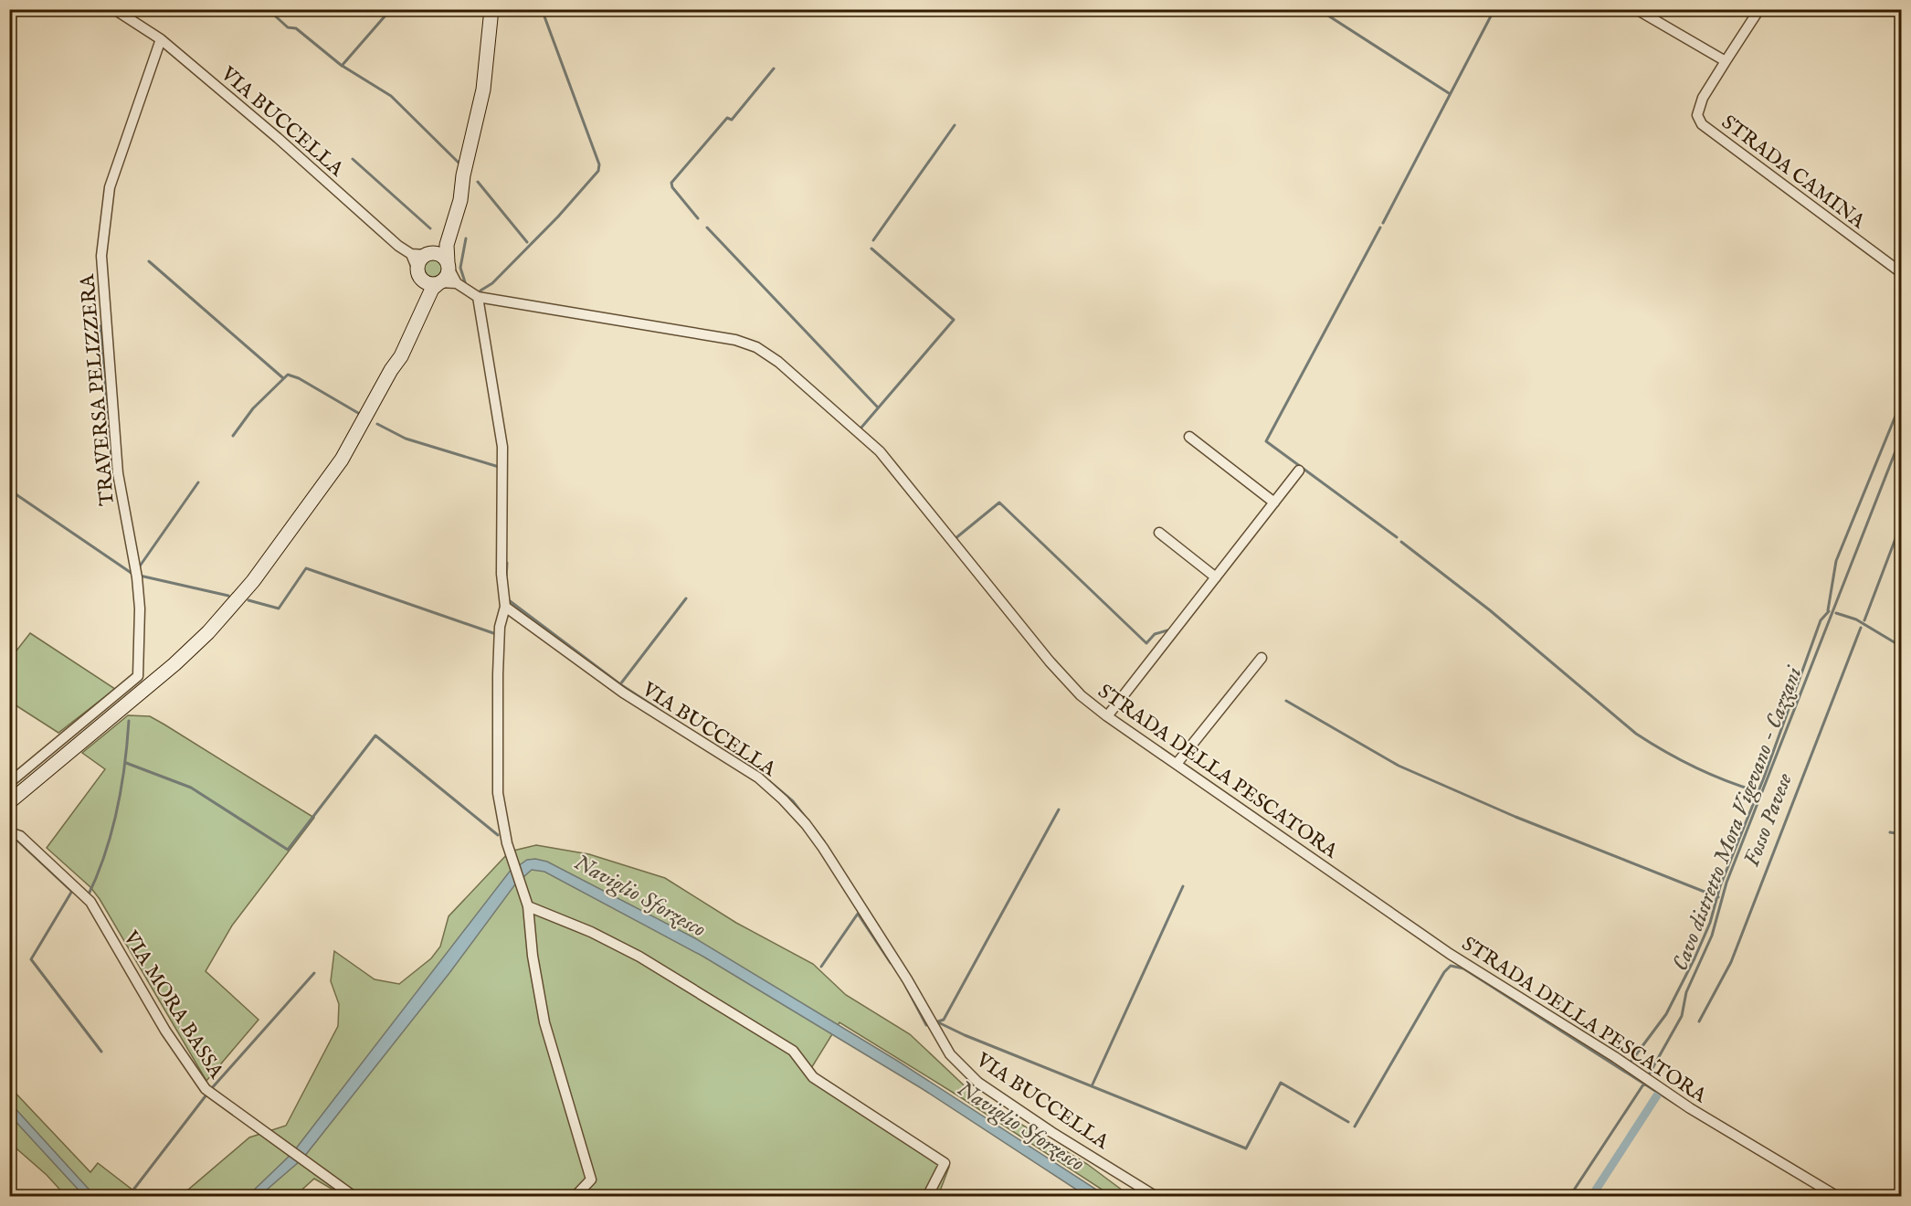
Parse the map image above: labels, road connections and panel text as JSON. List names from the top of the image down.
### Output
{
  "streets": {
    "street": [
      "VIA BUCCELLA",
      "STRADA CAMINA",
      "TRAVERSA PELIZZERA",
      "STRADA DELLA PESCATORA",
      "VIA MORA BASSA"
    ]
  },
  "crossings": [
    ["VIA BUCCELLA", "TRAVERSA PELIZZERA"]
  ],
  "water": ["Cavo distretto Mora Vigevano - Cazzani", "Fosso Pavese", "Naviglio Sforzesco"]
}
